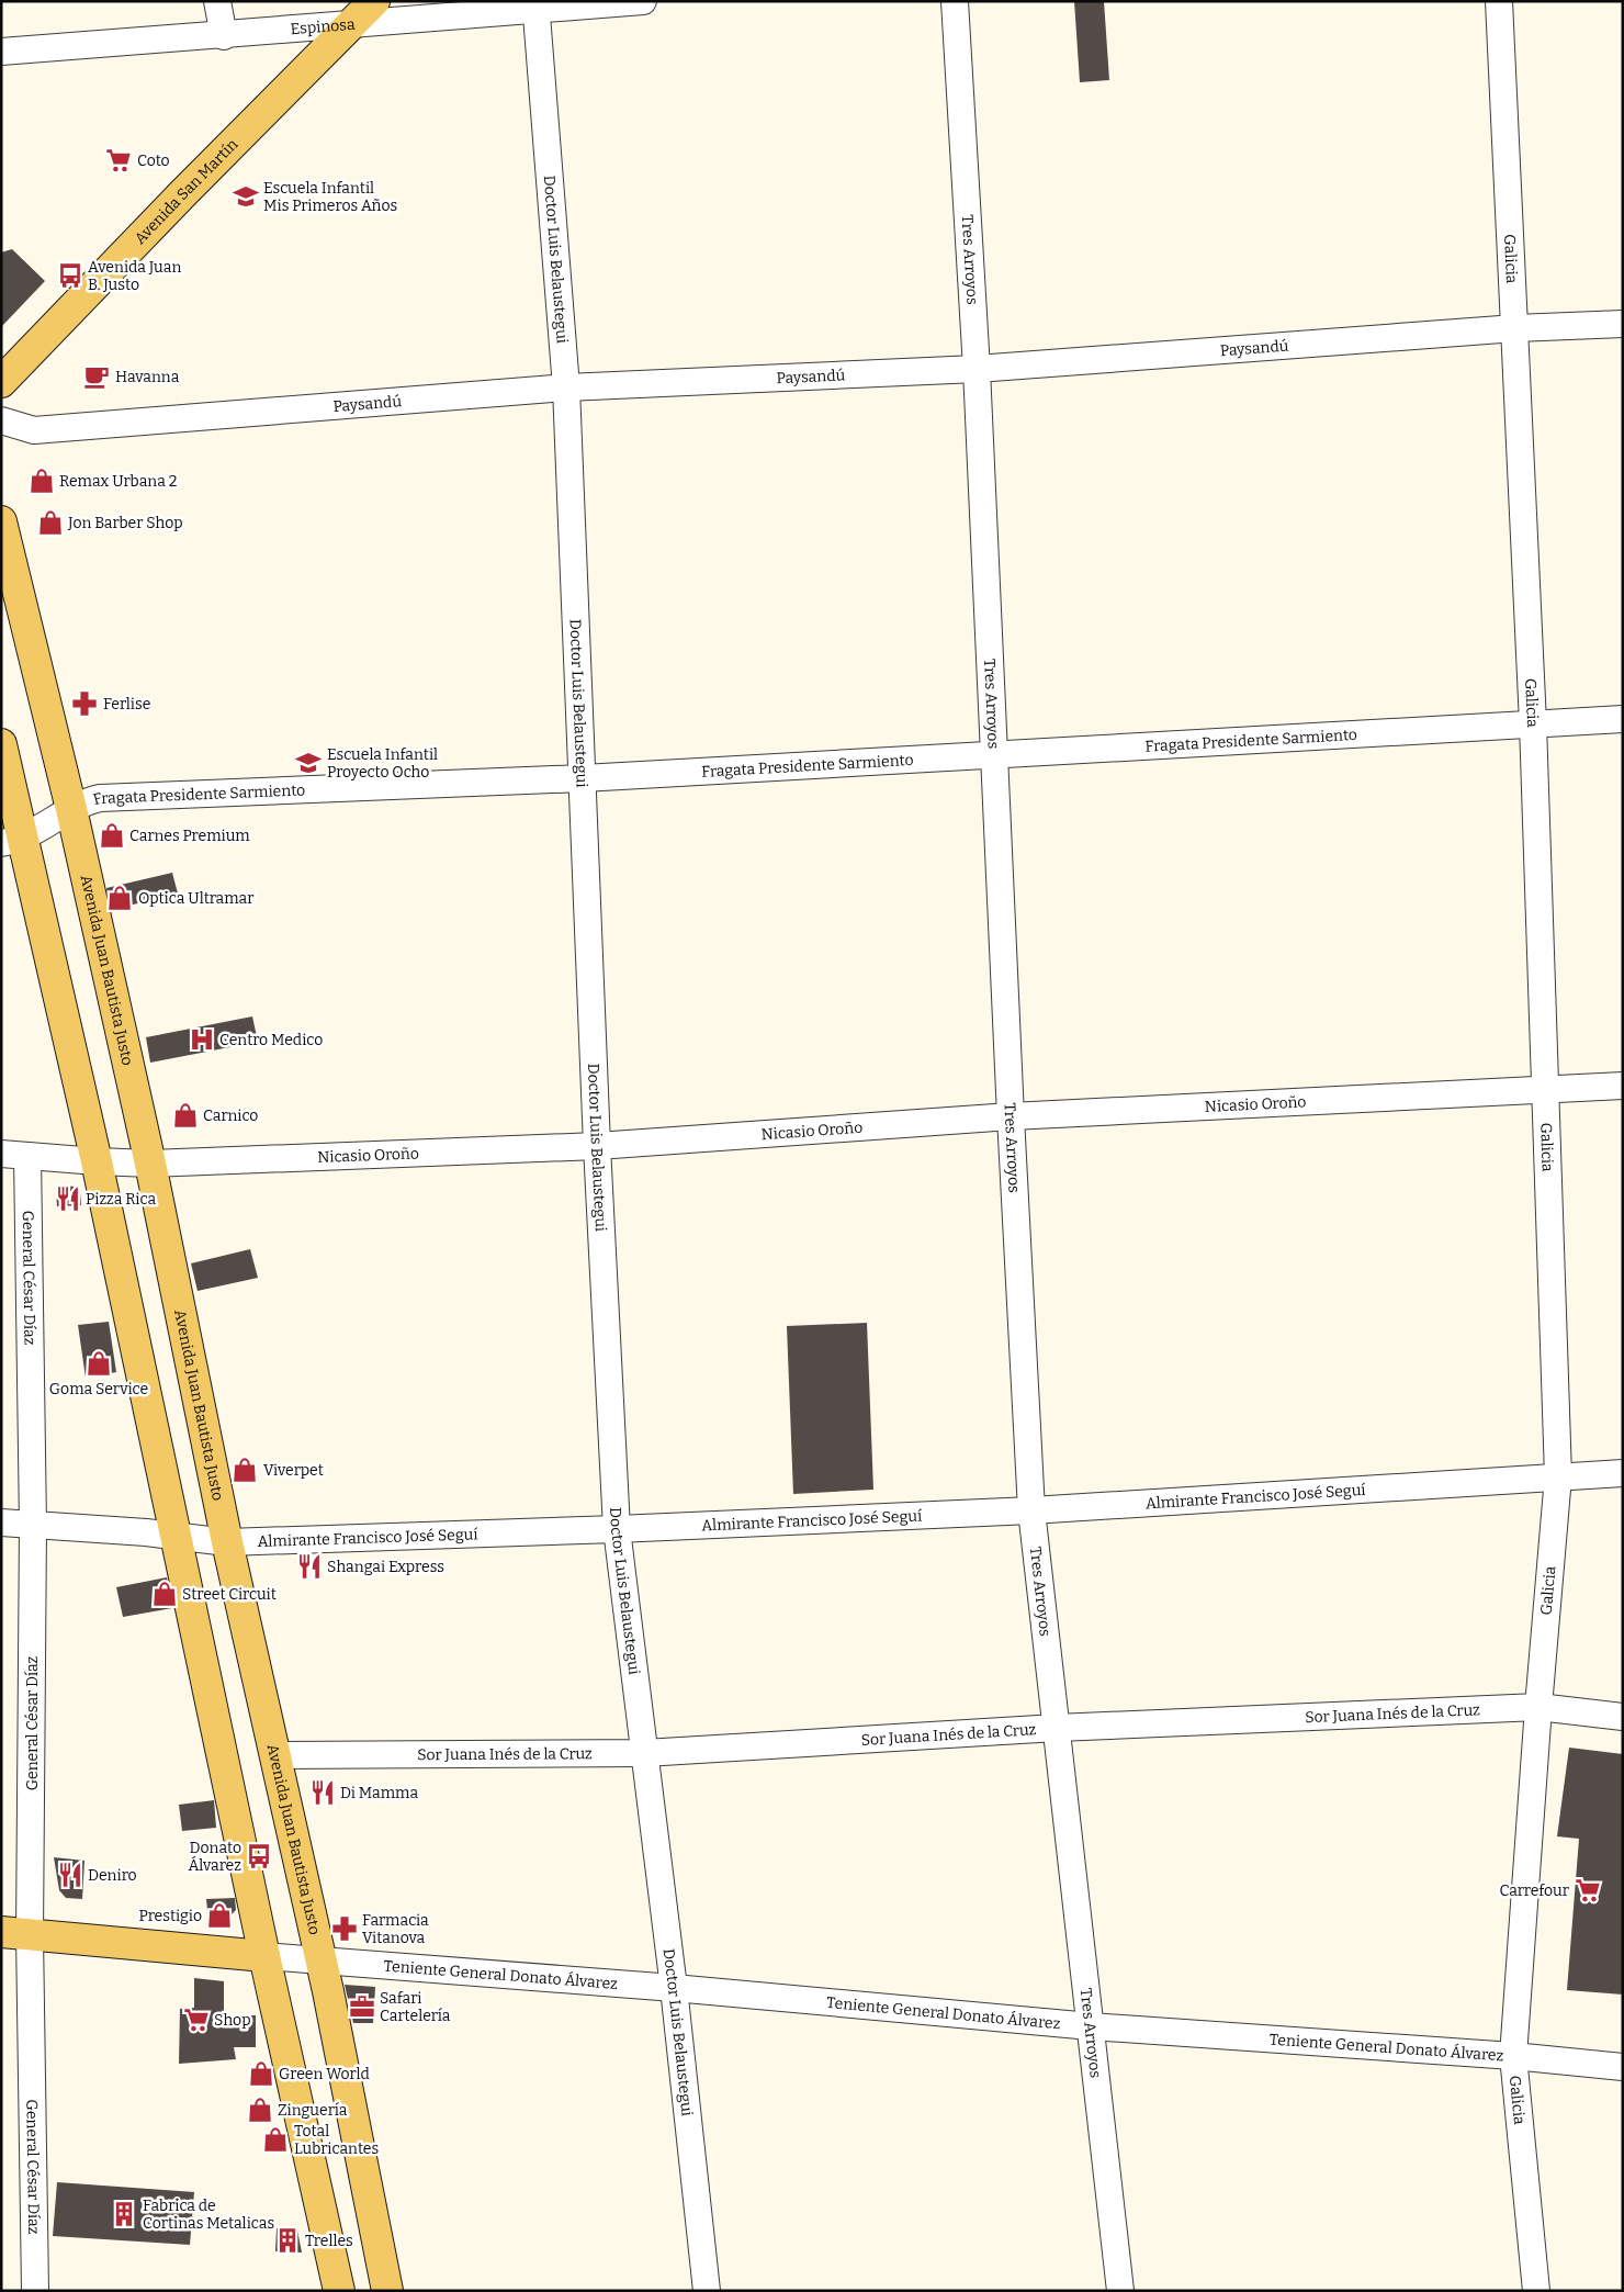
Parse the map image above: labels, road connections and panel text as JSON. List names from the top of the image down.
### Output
{
  "streets": {
    "main road": ["Avenida San Martín", "Avenida Juan Bautista Justo"],
    "street": [
      "Espinosa",
      "Galicia",
      "Doctor Luis Belaustegui",
      "Tres Arroyos",
      "Paysandú",
      "Fragata Presidente Sarmiento",
      "Nicasio Oroño",
      "General César Díaz",
      "Almirante Francisco José Seguí",
      "Sor Juana Inés de la Cruz",
      "Teniente General Donato Álvarez"
    ]
  },
  "crossings": [
    ["Espinosa", "Avenida San Martín"],
    ["Espinosa", "Doctor Luis Belaustegui"],
    ["Galicia", "Paysandú"],
    ["Galicia", "Fragata Presidente Sarmiento"],
    ["Galicia", "Nicasio Oroño"],
    ["Galicia", "Almirante Francisco José Seguí"],
    ["Galicia", "Sor Juana Inés de la Cruz"],
    ["Galicia", "Teniente General Donato Álvarez"],
    ["Doctor Luis Belaustegui", "Paysandú"],
    ["Doctor Luis Belaustegui", "Fragata Presidente Sarmiento"],
    ["Doctor Luis Belaustegui", "Nicasio Oroño"],
    ["Doctor Luis Belaustegui", "Almirante Francisco José Seguí"],
    ["Doctor Luis Belaustegui", "Sor Juana Inés de la Cruz"],
    ["Doctor Luis Belaustegui", "Teniente General Donato Álvarez"],
    ["Tres Arroyos", "Paysandú"],
    ["Tres Arroyos", "Fragata Presidente Sarmiento"],
    ["Tres Arroyos", "Nicasio Oroño"],
    ["Tres Arroyos", "Almirante Francisco José Seguí"],
    ["Tres Arroyos", "Sor Juana Inés de la Cruz"],
    ["Tres Arroyos", "Teniente General Donato Álvarez"],
    ["Fragata Presidente Sarmiento", "Avenida Juan Bautista Justo"],
    ["Avenida Juan Bautista Justo", "Nicasio Oroño"],
    ["Avenida Juan Bautista Justo", "Almirante Francisco José Seguí"],
    ["Avenida Juan Bautista Justo", "Sor Juana Inés de la Cruz"],
    ["Avenida Juan Bautista Justo", "Teniente General Donato Álvarez"],
    ["Nicasio Oroño", "General César Díaz"],
    ["General César Díaz", "Almirante Francisco José Seguí"]
  ],
  "places": {
    "supermarket": ["Coto", "Carrefour", "Shop"],
    "school or university": ["Escuela Infantil Mis Primeros Años", "Escuela Infantil Proyecto Ocho"],
    "bus stop": ["Avenida Juan B. Justo", "Donato Álvarez"],
    "cafe": ["Havanna"],
    "shop": [
      "Remax Urbana 2",
      "Jon Barber Shop",
      "Carnes Premium",
      "Optica Ultramar",
      "Carnico",
      "Goma Service",
      "Viverpet",
      "Street Circuit",
      "Prestigio",
      "Green World",
      "Zinguería",
      "Total Lubricantes"
    ],
    "pharmacy": ["Ferlise", "Farmacia Vitanova"],
    "hospital": ["Centro Medico"],
    "restaurant": [
      "Pizza Rica",
      "Shangai Express",
      "Di Mamma",
      "Deniro"
    ],
    "office": ["Safari Cartelería"],
    "building": ["Fabrica de Cortinas Metalicas", "Trelles"]
  }
}
